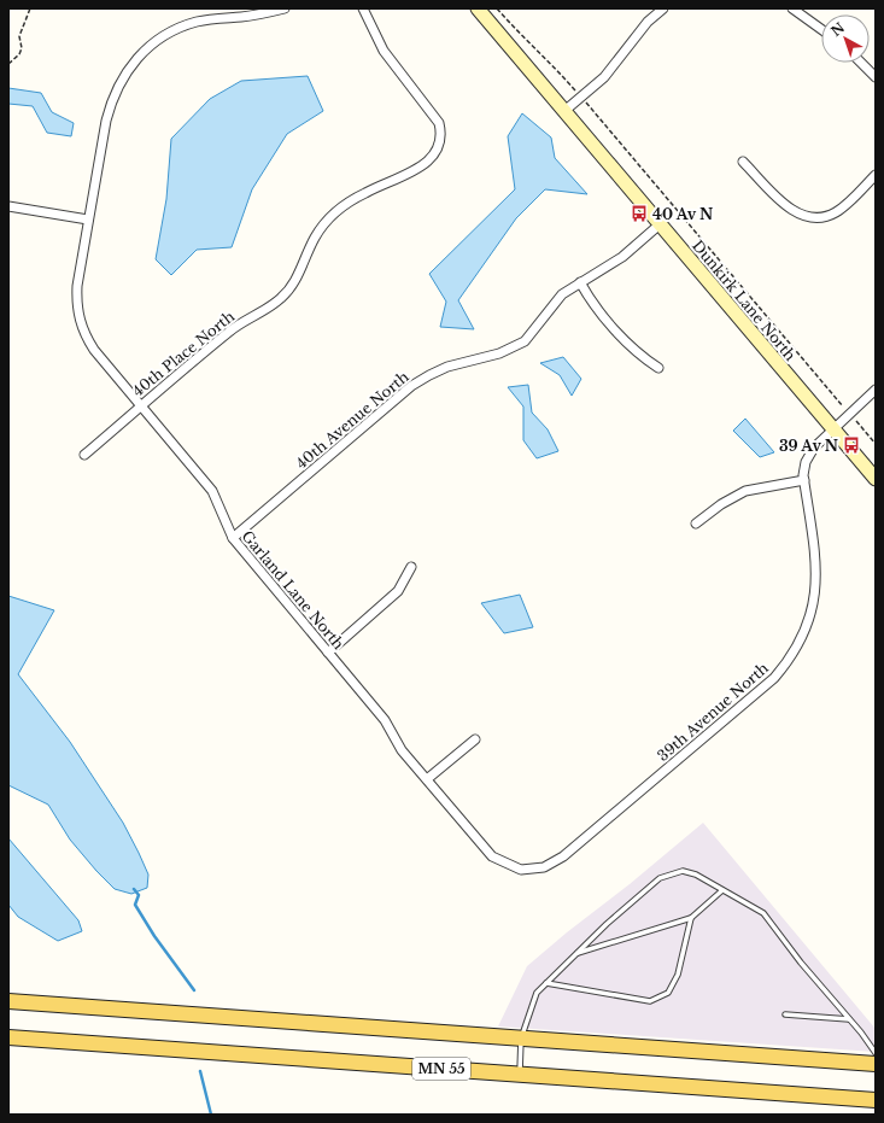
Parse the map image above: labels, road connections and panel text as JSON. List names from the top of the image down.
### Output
{
  "streets": {
    "main road": ["MN 55"],
    "street": [
      "Dunkirk Lane North",
      "40th Place North",
      "40th Avenue North",
      "Garland Lane North",
      "39th Avenue North"
    ]
  },
  "crossings": [
    ["Dunkirk Lane North", "40th Avenue North"],
    ["Dunkirk Lane North", "39th Avenue North"],
    ["40th Place North", "Garland Lane North"],
    ["40th Avenue North", "Garland Lane North"],
    ["Garland Lane North", "39th Avenue North"]
  ],
  "places": {
    "bus stop": ["40 Av N", "39 Av N"]
  },
  "north": "top left"
}
